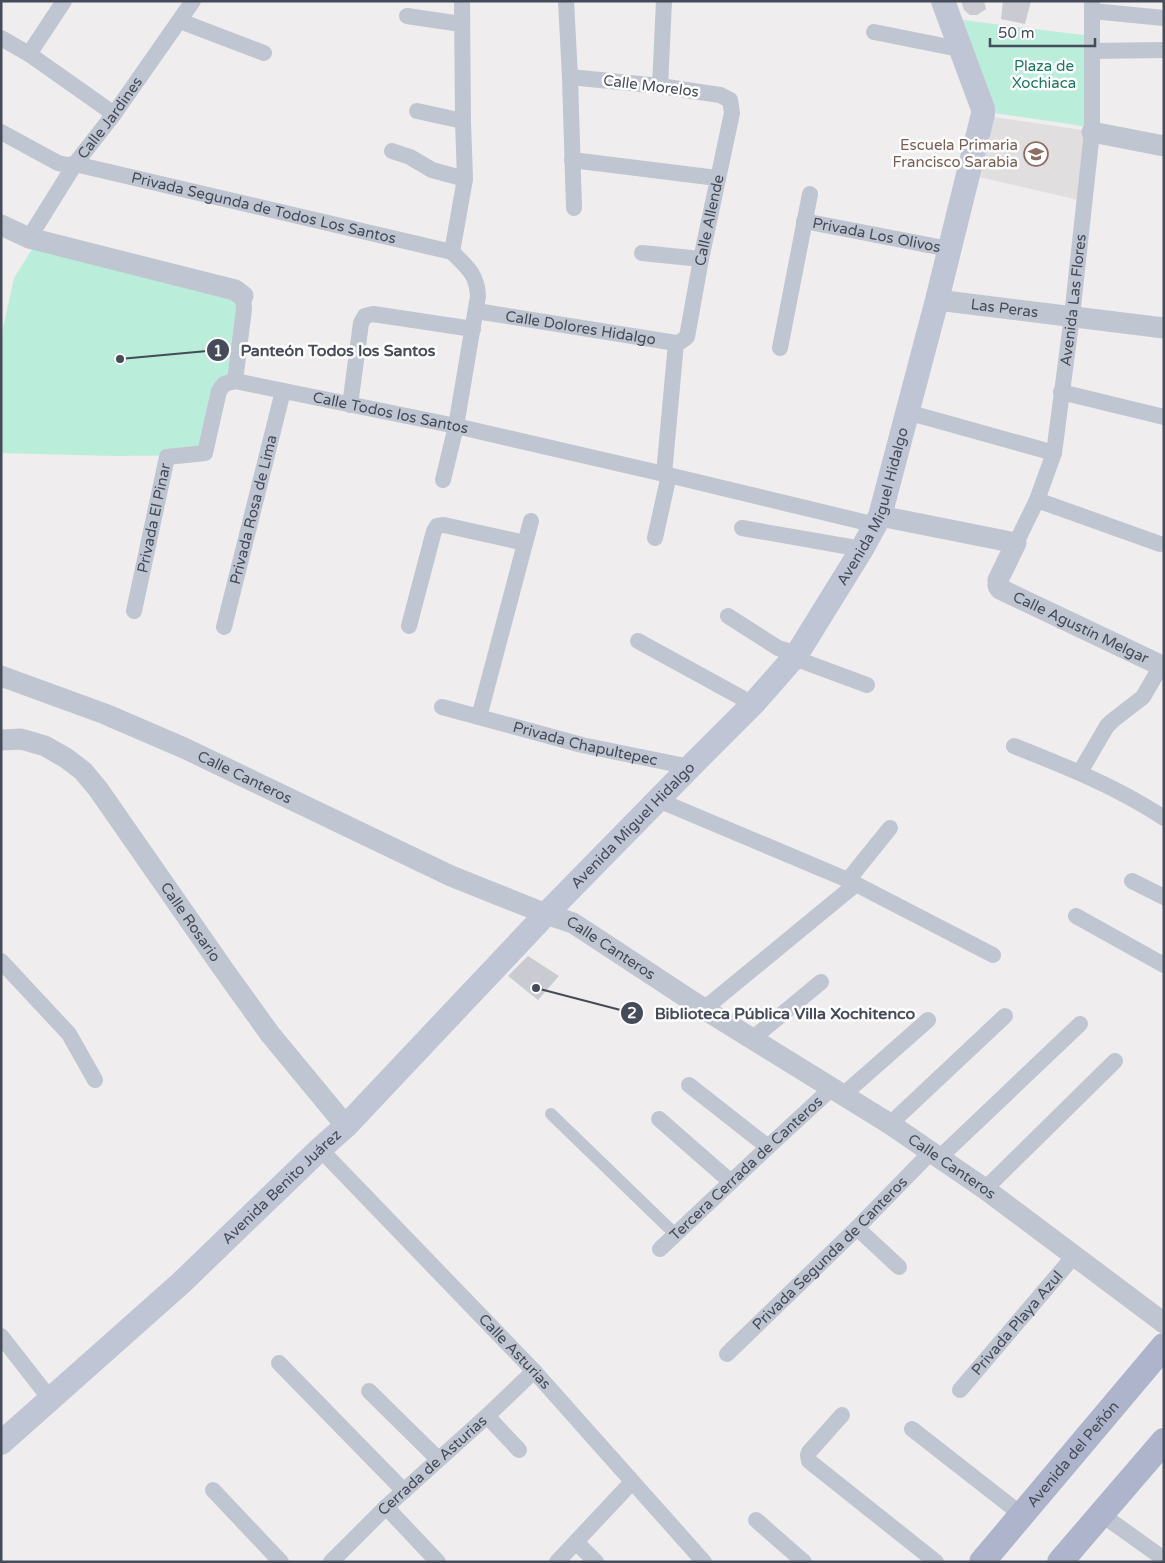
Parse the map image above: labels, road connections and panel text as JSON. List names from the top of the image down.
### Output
{
  "streets": {
    "main road": ["Avenida Miguel Hidalgo", "Avenida Benito Juárez", "Avenida del Peñón"],
    "street": [
      "Calle Morelos",
      "Calle Jardines",
      "Privada Segunda de Todos Los Santos",
      "Calle Allende",
      "Privada Los Olivos",
      "Avenida Las Flores",
      "Las Peras",
      "Calle Dolores Hidalgo",
      "Calle Todos los Santos",
      "Privada Rosa de Lima",
      "Privada El Pinar",
      "Calle Agustín Melgar",
      "Privada Chapultepec",
      "Calle Canteros",
      "Calle Rosario",
      "Tercera Cerrada de Canteros",
      "Privada Segunda de Canteros",
      "Privada Playa Azul",
      "Calle Asturias",
      "Cerrada de Asturias"
    ]
  },
  "crossings": [
    ["Calle Morelos", "Calle Allende"],
    ["Calle Jardines", "Privada Segunda de Todos Los Santos"],
    ["Calle Allende", "Calle Dolores Hidalgo"],
    ["Calle Allende", "Calle Todos los Santos"],
    ["Privada Los Olivos", "Avenida Miguel Hidalgo"],
    ["Avenida Las Flores", "Las Peras"],
    ["Avenida Las Flores", "Calle Agustín Melgar"],
    ["Las Peras", "Avenida Miguel Hidalgo"],
    ["Calle Todos los Santos", "Avenida Miguel Hidalgo"],
    ["Calle Todos los Santos", "Privada Rosa de Lima"],
    ["Calle Todos los Santos", "Privada El Pinar"],
    ["Avenida Miguel Hidalgo", "Privada Chapultepec"],
    ["Avenida Miguel Hidalgo", "Calle Canteros"],
    ["Avenida Miguel Hidalgo", "Avenida Benito Juárez"],
    ["Calle Canteros", "Tercera Cerrada de Canteros"],
    ["Calle Canteros", "Avenida Benito Juárez"],
    ["Calle Canteros", "Privada Segunda de Canteros"],
    ["Calle Canteros", "Privada Playa Azul"],
    ["Calle Rosario", "Avenida Benito Juárez"],
    ["Avenida Benito Juárez", "Calle Asturias"],
    ["Calle Asturias", "Cerrada de Asturias"]
  ],
  "parks": ["Plaza de Xochiaca"],
  "places": {
    "school or university": ["Escuela Primaria Francisco Sarabia"],
    "other": ["Panteón Todos los Santos", "Biblioteca Pública Villa Xochitenco"]
  },
  "scale_bar": "50 m"
}
